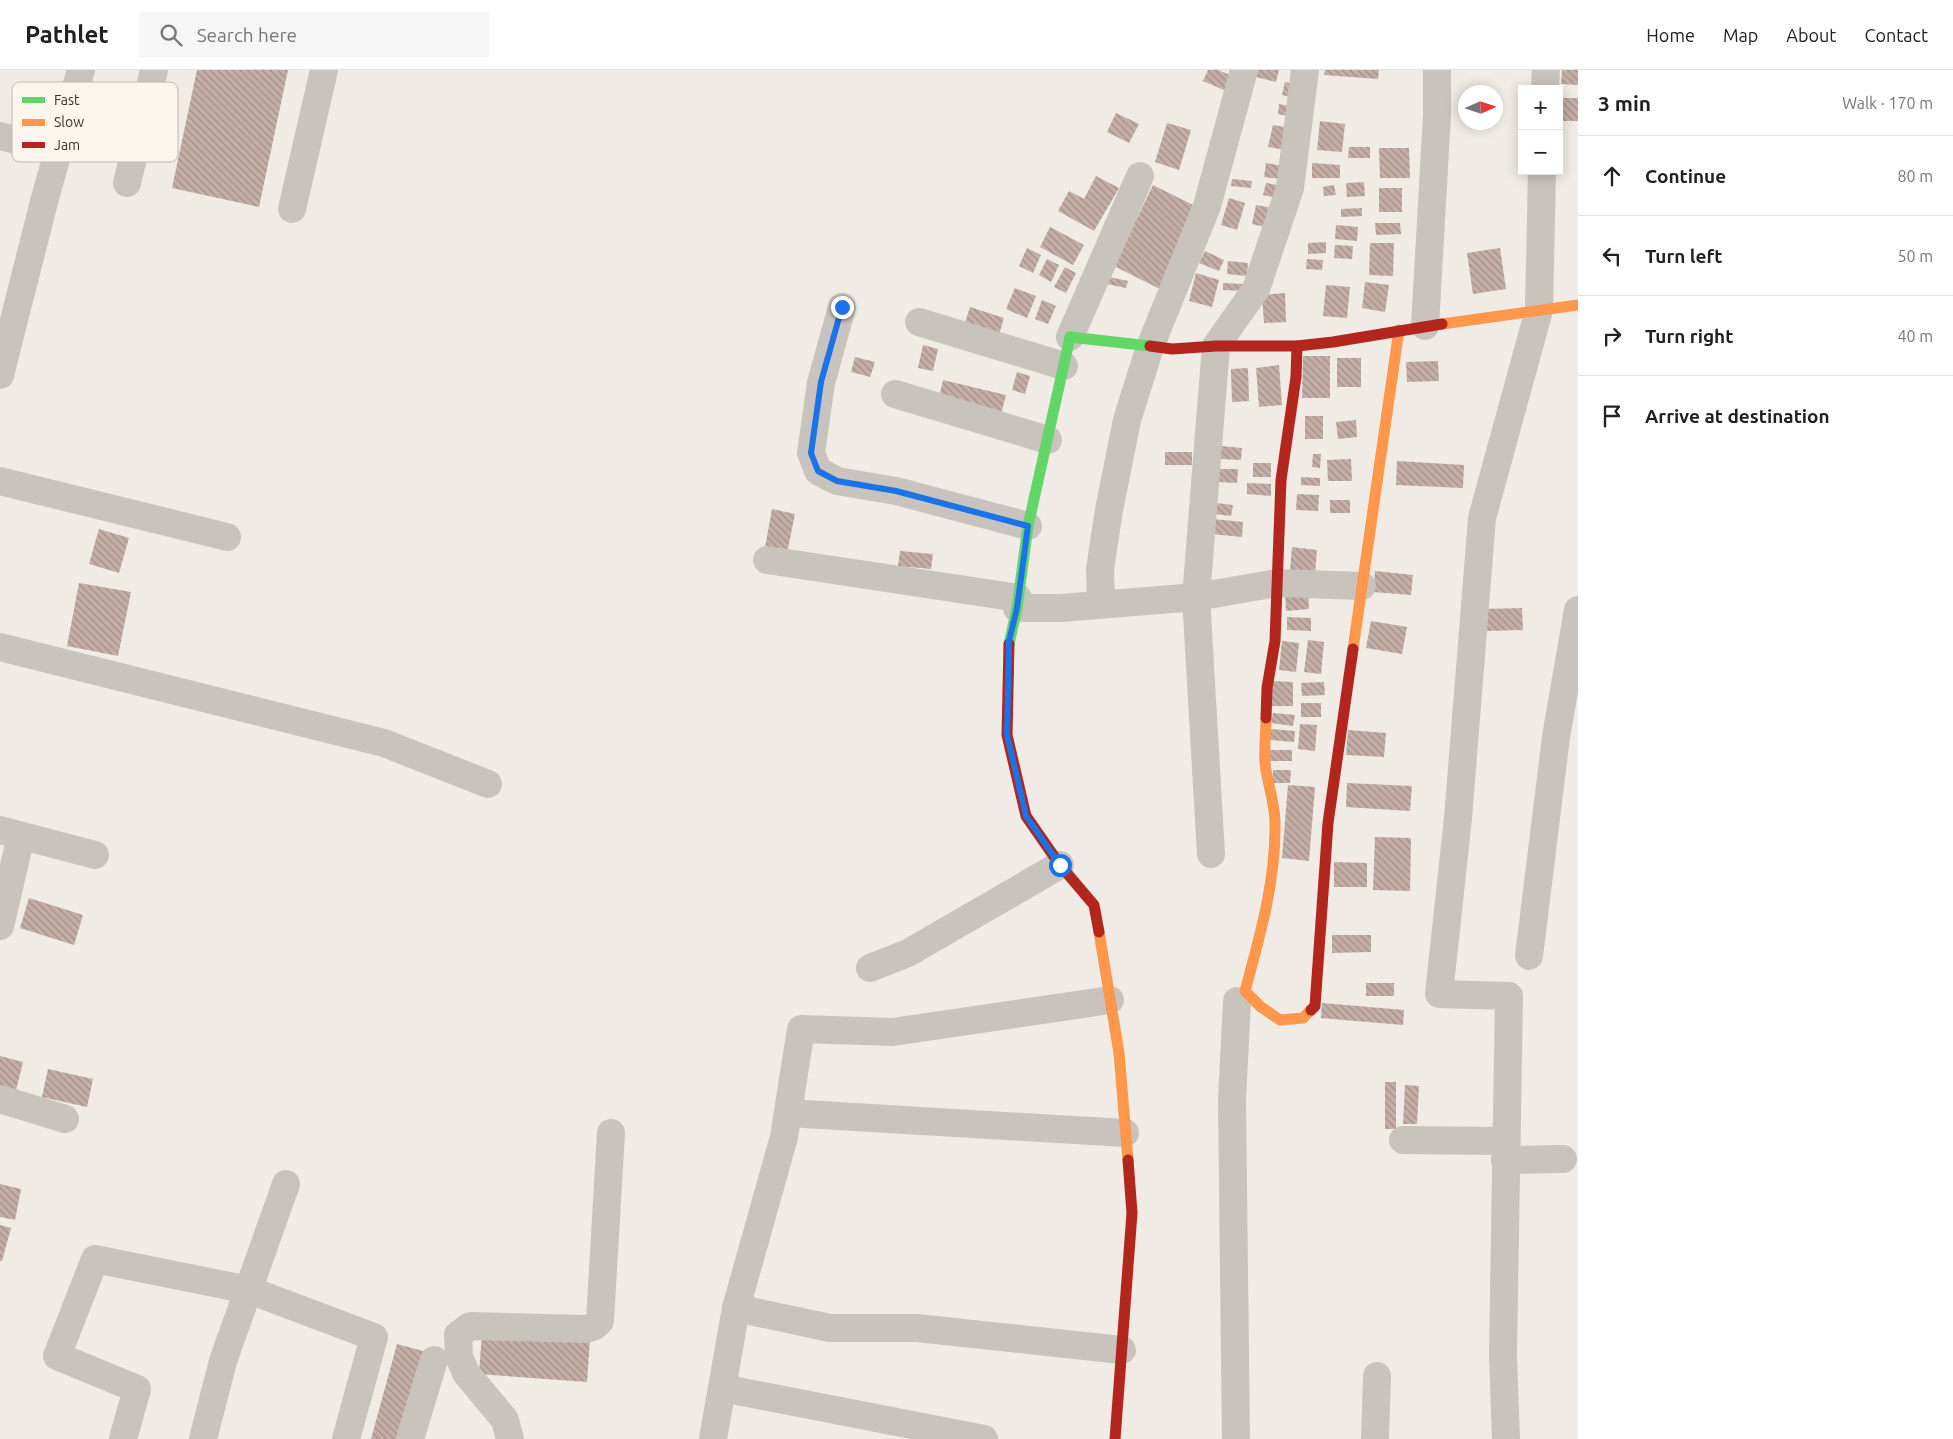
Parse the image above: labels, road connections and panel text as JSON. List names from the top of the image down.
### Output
{
  "legend": ["Fast", "Slow", "Jam"],
  "north": "right",
  "page": {
    "header": "Pathlet",
    "search": "Search here",
    "nav": [
      "Home",
      "Map",
      "About",
      "Contact"
    ],
    "heading": ["3 min", "Walk · 170 m"],
    "map_buttons": ["+", "−"],
    "list": [
      ["Continue", "80 m"],
      ["Turn left", "50 m"],
      ["Turn right", "40 m"],
      "Arrive at destination"
    ]
  }
}
